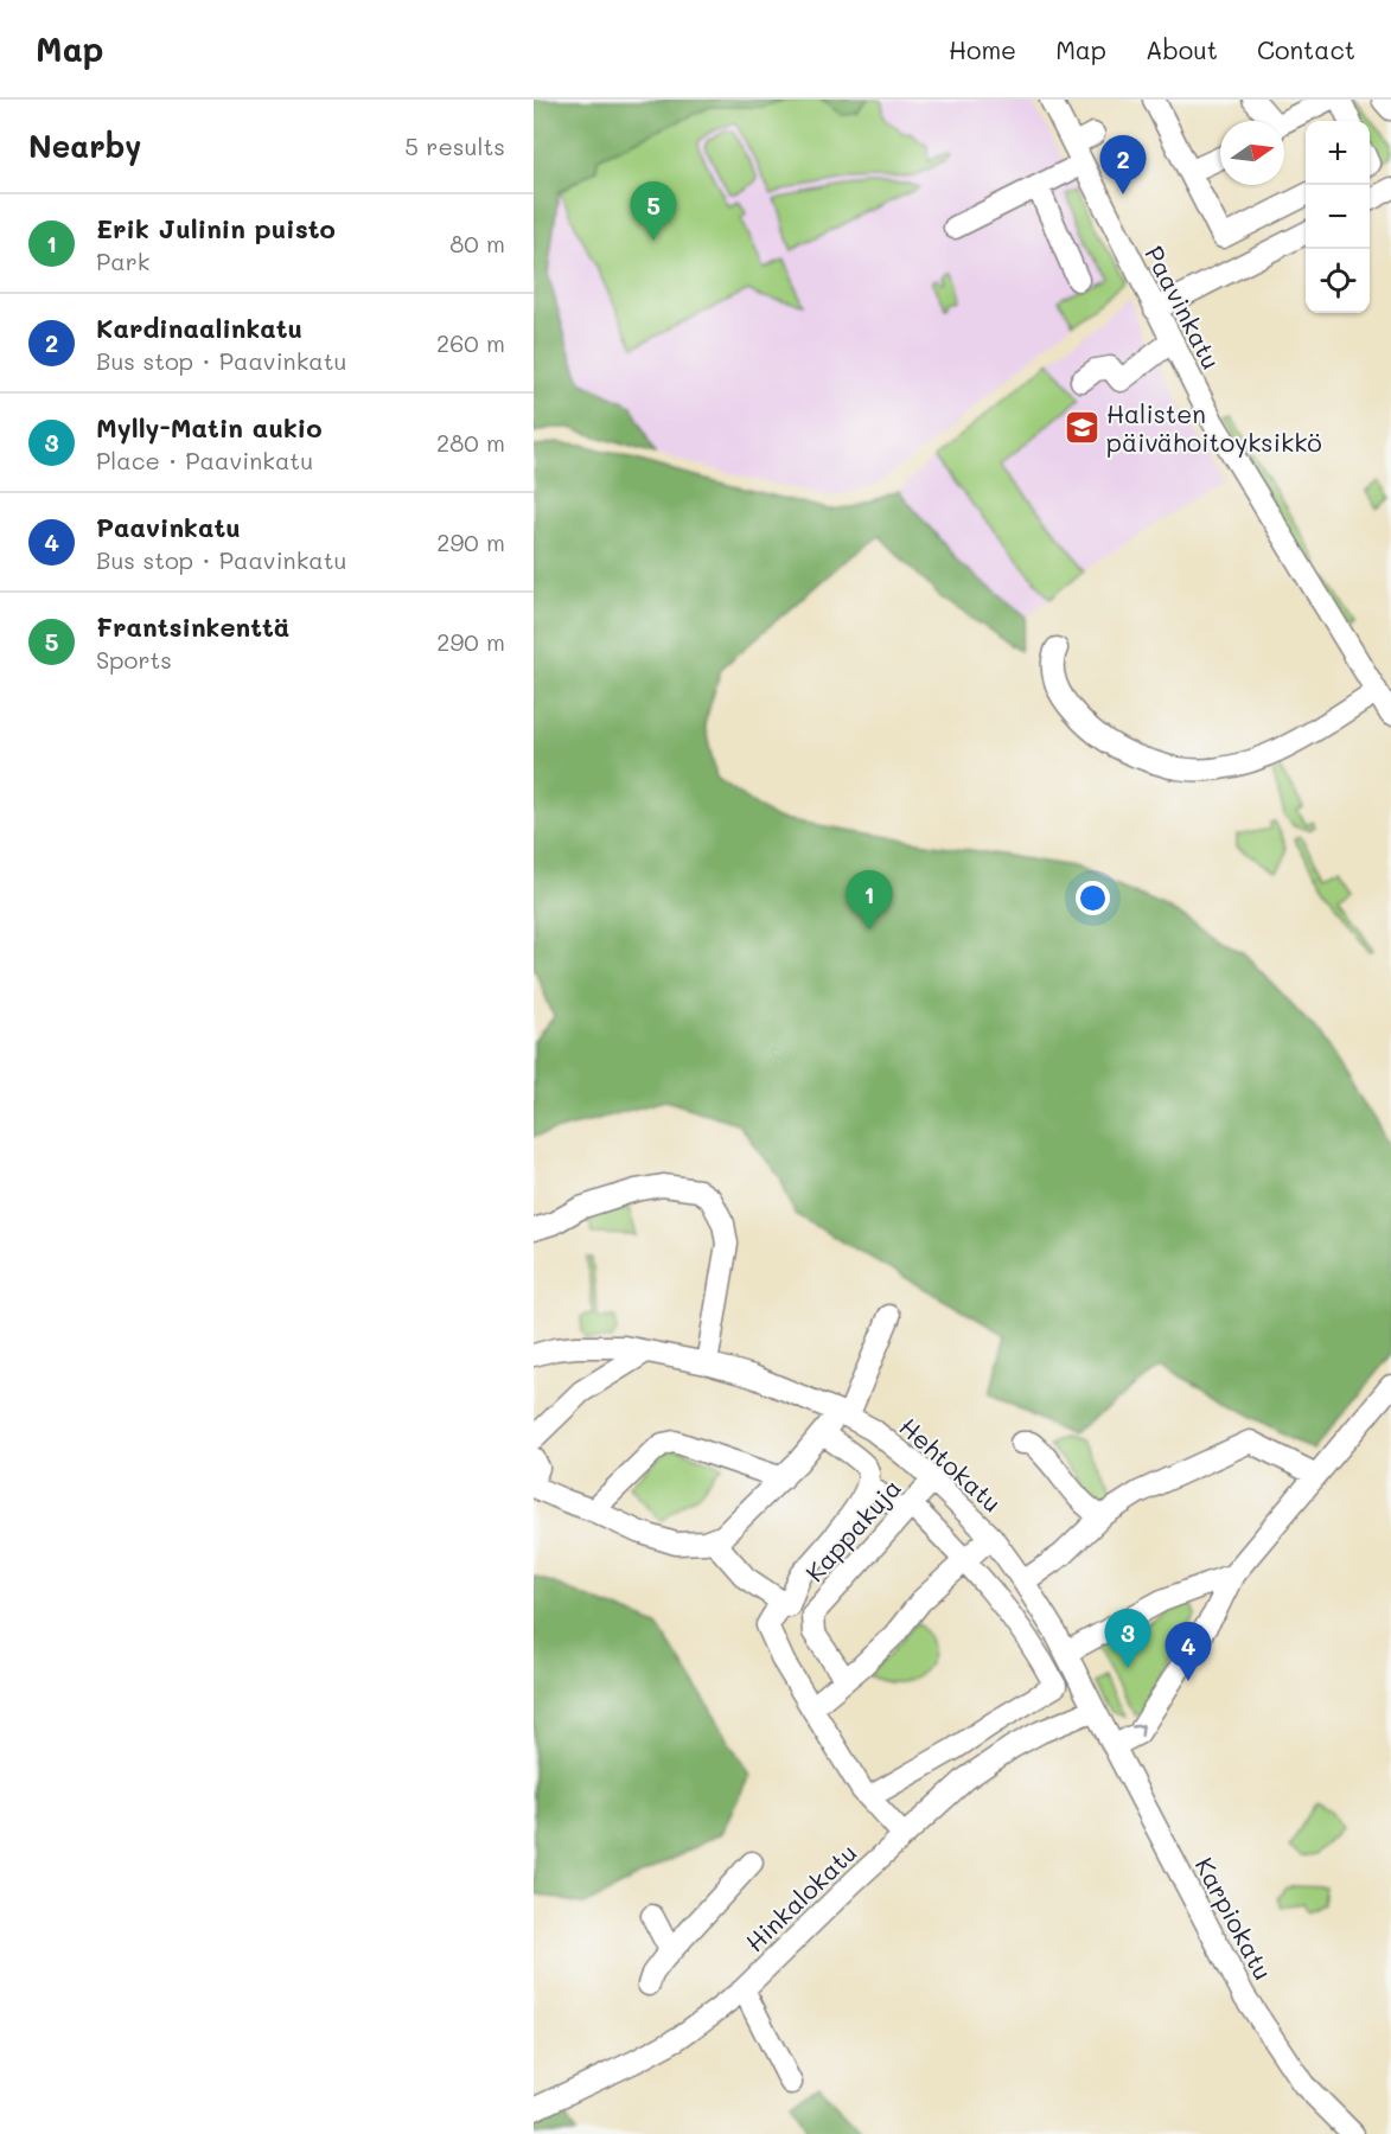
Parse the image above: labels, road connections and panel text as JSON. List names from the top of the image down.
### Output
{
  "streets": {
    "street": [
      "Paavinkatu",
      "Hehtokatu",
      "Kappakuja",
      "Hinkalokatu",
      "Karpiokatu"
    ]
  },
  "crossings": [
    ["Hehtokatu", "Kappakuja"],
    ["Hehtokatu", "Hinkalokatu"],
    ["Hehtokatu", "Karpiokatu"],
    ["Hinkalokatu", "Karpiokatu"]
  ],
  "places": {
    "school or university": ["Halisten päivähoitoyksikkö"]
  },
  "north": "right",
  "page": {
    "header": "Map",
    "nav": [
      "Home",
      "Map",
      "About",
      "Contact"
    ],
    "heading": ["Nearby", "5 results"],
    "map_buttons": ["+", "−"],
    "pins": [
      "2",
      "5",
      "1",
      "3",
      "4"
    ],
    "list": [
      {
        "mark": "1",
        "name": "Erik Julinin puisto",
        "note": "Park",
        "value": "80 m"
      },
      {
        "mark": "2",
        "name": "Kardinaalinkatu",
        "note": "Bus stop · Paavinkatu",
        "value": "260 m"
      },
      {
        "mark": "3",
        "name": "Mylly-Matin aukio",
        "note": "Place · Paavinkatu",
        "value": "280 m"
      },
      {
        "mark": "4",
        "name": "Paavinkatu",
        "note": "Bus stop · Paavinkatu",
        "value": "290 m"
      },
      {
        "mark": "5",
        "name": "Frantsinkenttä",
        "note": "Sports",
        "value": "290 m"
      }
    ]
  }
}
